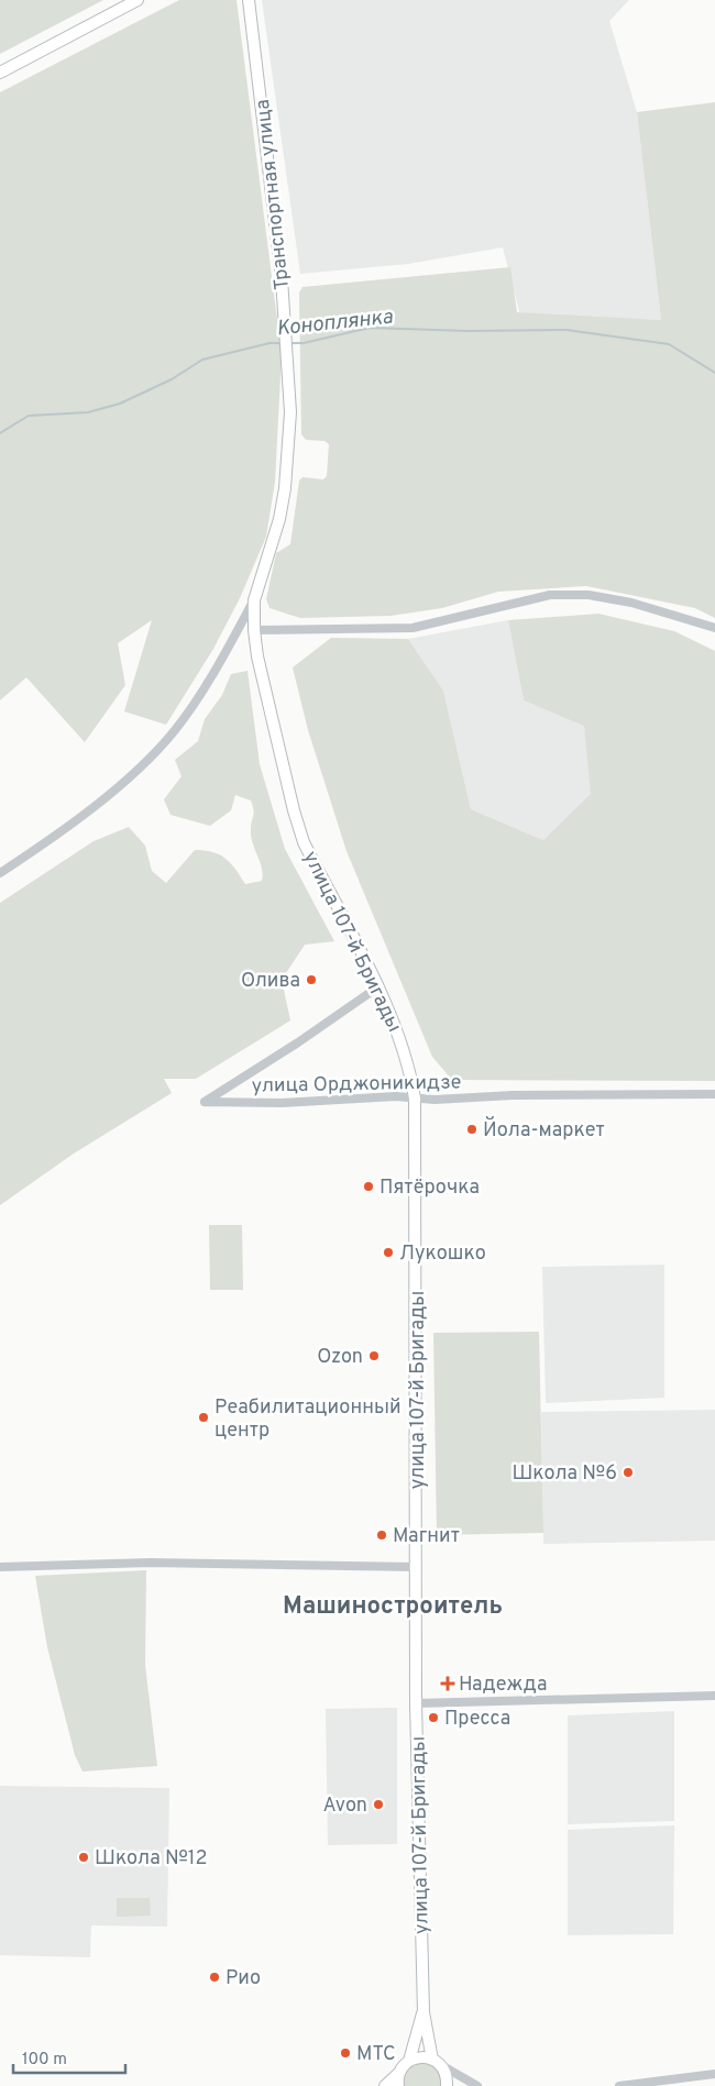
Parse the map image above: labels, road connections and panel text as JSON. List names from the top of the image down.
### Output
{
  "streets": {
    "main road": ["Транспортная улица", "улица 107-й Бригады"],
    "street": ["улица Орджоникидзе"]
  },
  "crossings": [
    ["Транспортная улица", "улица 107-й Бригады"],
    ["улица 107-й Бригады", "улица Орджоникидзе"]
  ],
  "districts": ["Машиностроитель"],
  "water": ["Коноплянка"],
  "places": {
    "other": [
      "Олива",
      "Йола-маркет",
      "Пятёрочка",
      "Лукошко",
      "Ozon",
      "Реабилитационный центр",
      "Школа №6",
      "Магнит",
      "Пресса",
      "Avon",
      "Школа №12",
      "Рио",
      "МТС"
    ],
    "health": ["Надежда"]
  },
  "scale_bar": "100 m"
}
